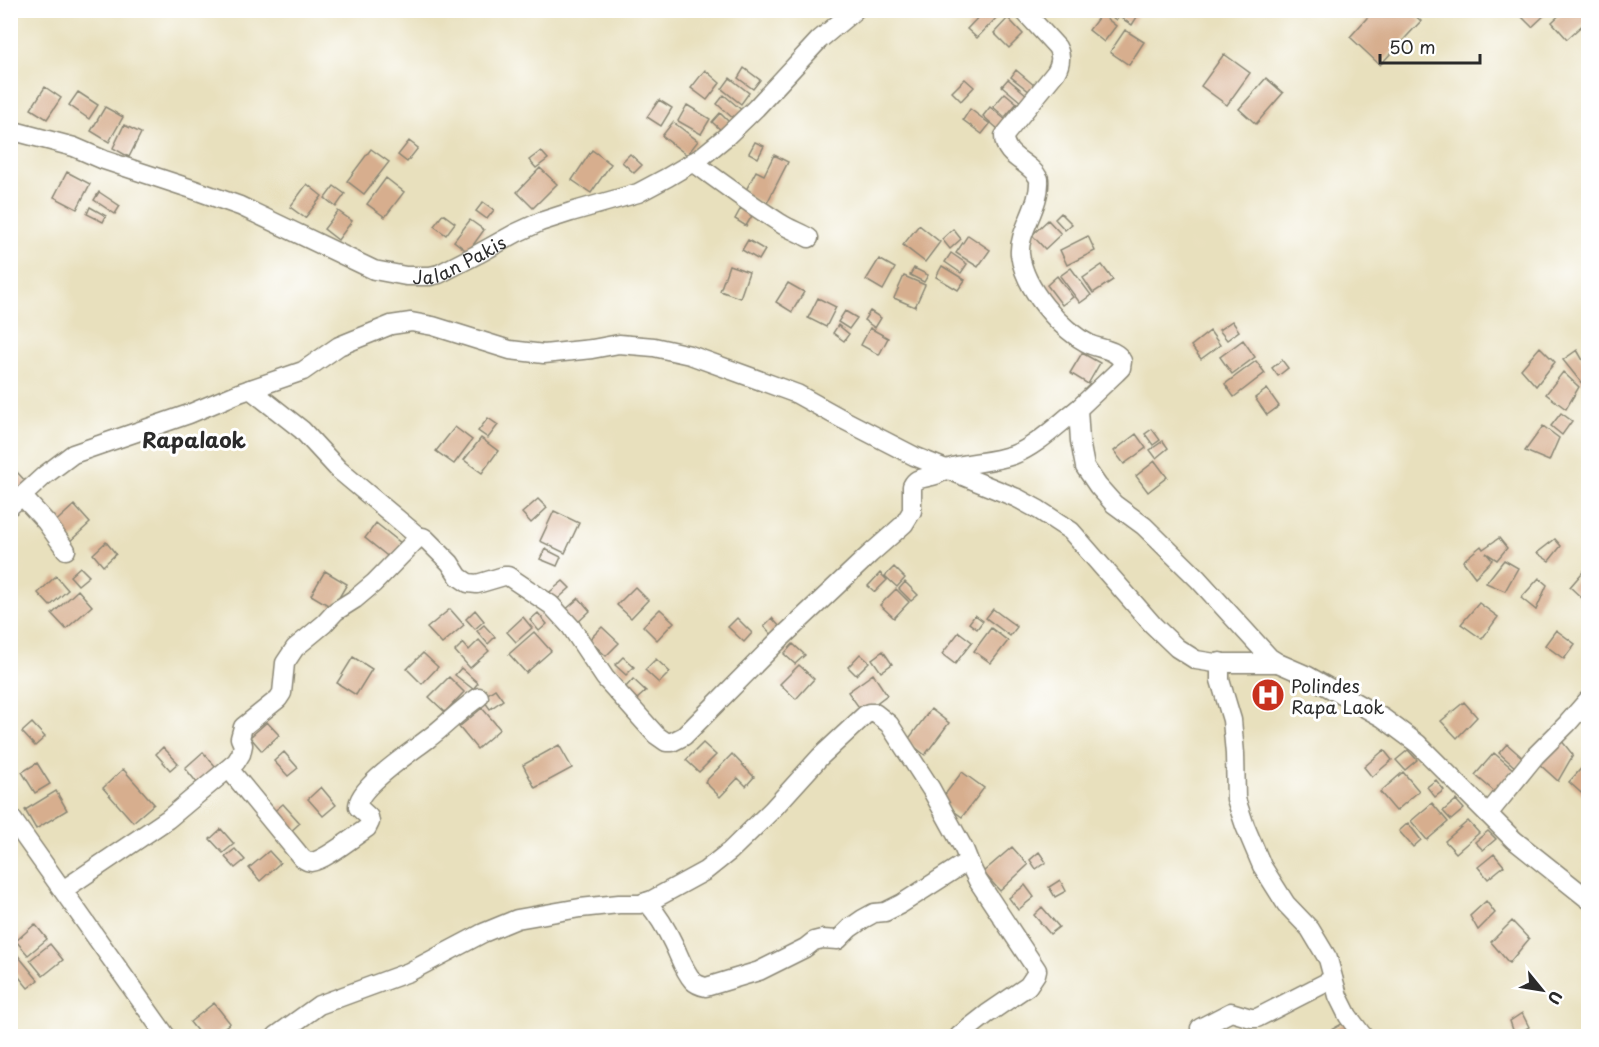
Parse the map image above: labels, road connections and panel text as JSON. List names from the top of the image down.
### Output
{
  "streets": {
    "street": ["Jalan Pakis"]
  },
  "districts": ["Rapalaok"],
  "places": {
    "hospital": ["Polindes Rapa Laok"]
  },
  "scale_bar": "50 m",
  "north": "bottom right"
}
